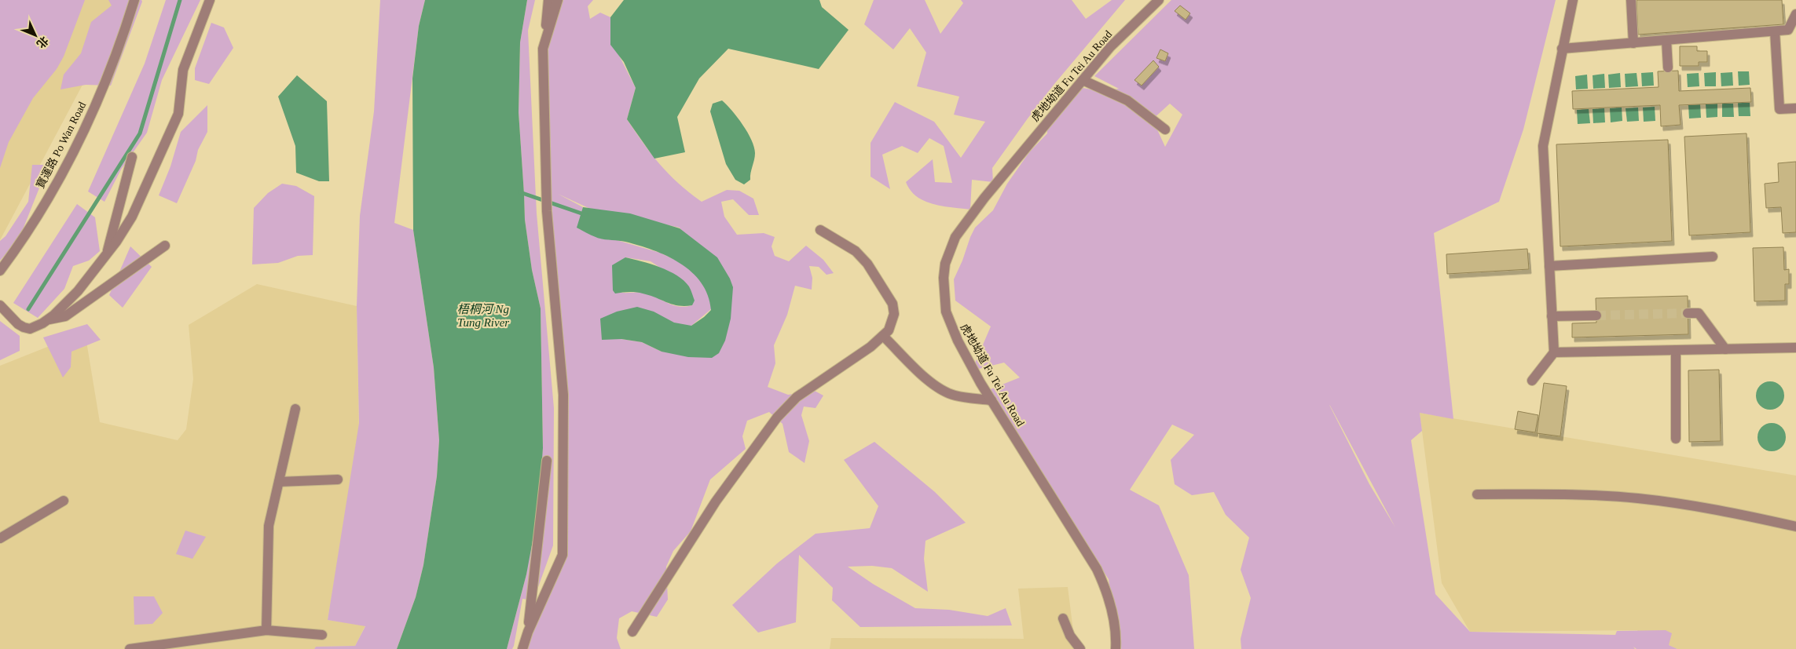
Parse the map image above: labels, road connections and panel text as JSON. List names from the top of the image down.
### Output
{
  "streets": {
    "street": ["虎地坳道 Fu Tei Au Road", "寶運路 Po Wan Road"]
  },
  "water": ["梧桐河 Ng Tung River"],
  "north": "bottom right"
}
